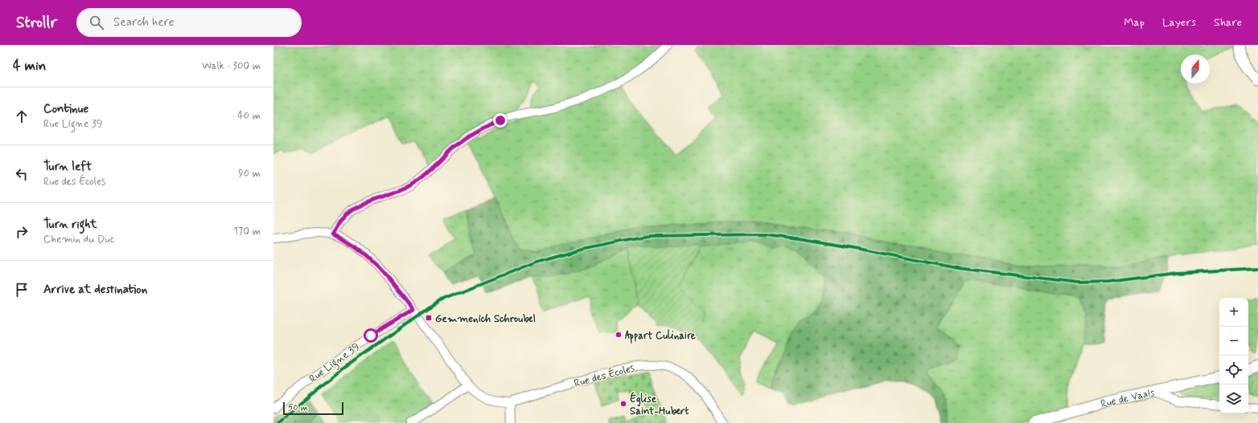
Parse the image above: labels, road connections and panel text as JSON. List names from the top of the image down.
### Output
{
  "streets": {
    "main road": ["Rue de Vaals"],
    "street": ["Rue Ligne 39", "Rue des Écoles"]
  },
  "crossings": [
    ["Rue Ligne 39", "Rue des Écoles"]
  ],
  "places": {
    "transit": ["Gemmenich Schroubel"],
    "other": ["Appart Culinaire", "Église Saint-Hubert"]
  },
  "scale_bar": "50 m",
  "north": "top",
  "page": {
    "header": "Strollr",
    "search": "Search here",
    "nav": ["Map", "Layers", "Share"],
    "heading": ["4 min", "Walk · 300 m"],
    "list": [
      ["Continue", "Rue Ligne 39", "40 m"],
      ["Turn left", "Rue des Écoles", "90 m"],
      ["Turn right", "Chemin du Duc", "170 m"],
      "Arrive at destination"
    ],
    "map_buttons": ["+", "−"],
    "scale": "50 m"
  }
}
